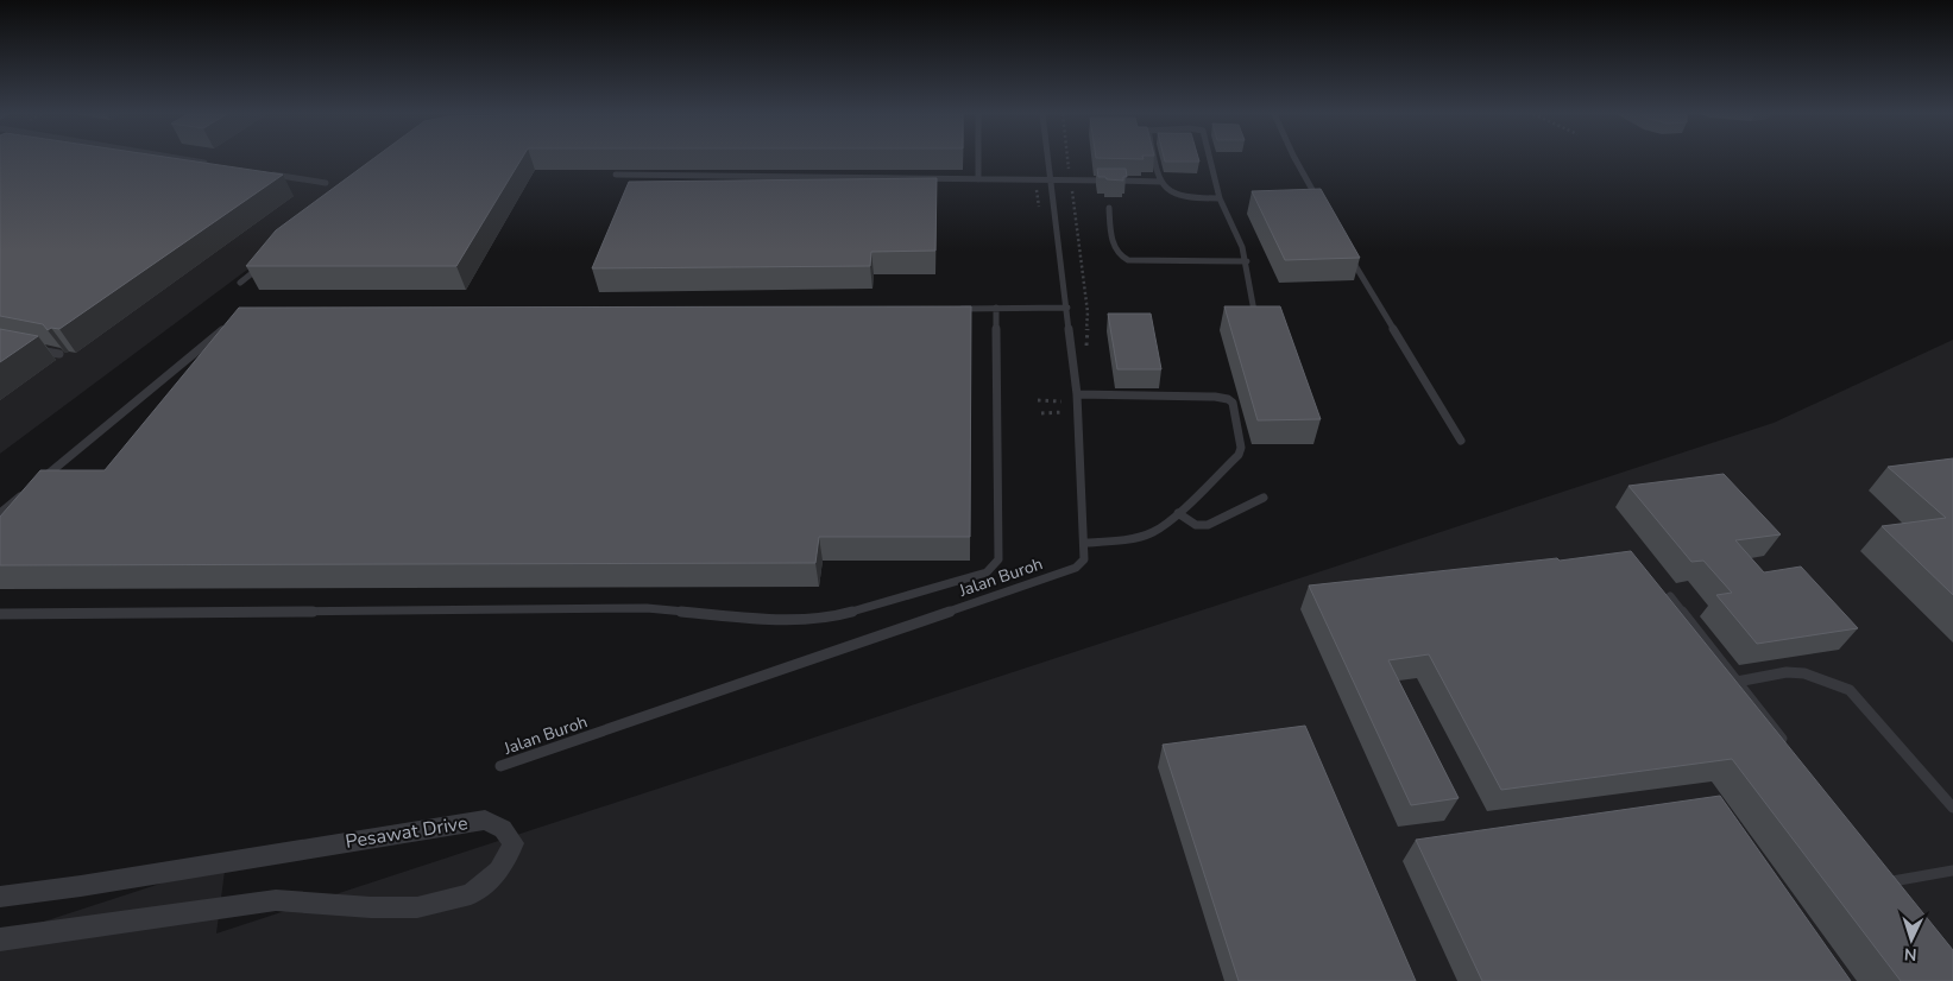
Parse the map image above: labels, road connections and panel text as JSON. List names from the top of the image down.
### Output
{
  "streets": {
    "street": ["Pesawat Drive"],
    "lane": ["Jalan Buroh"]
  },
  "north": "bottom"
}
